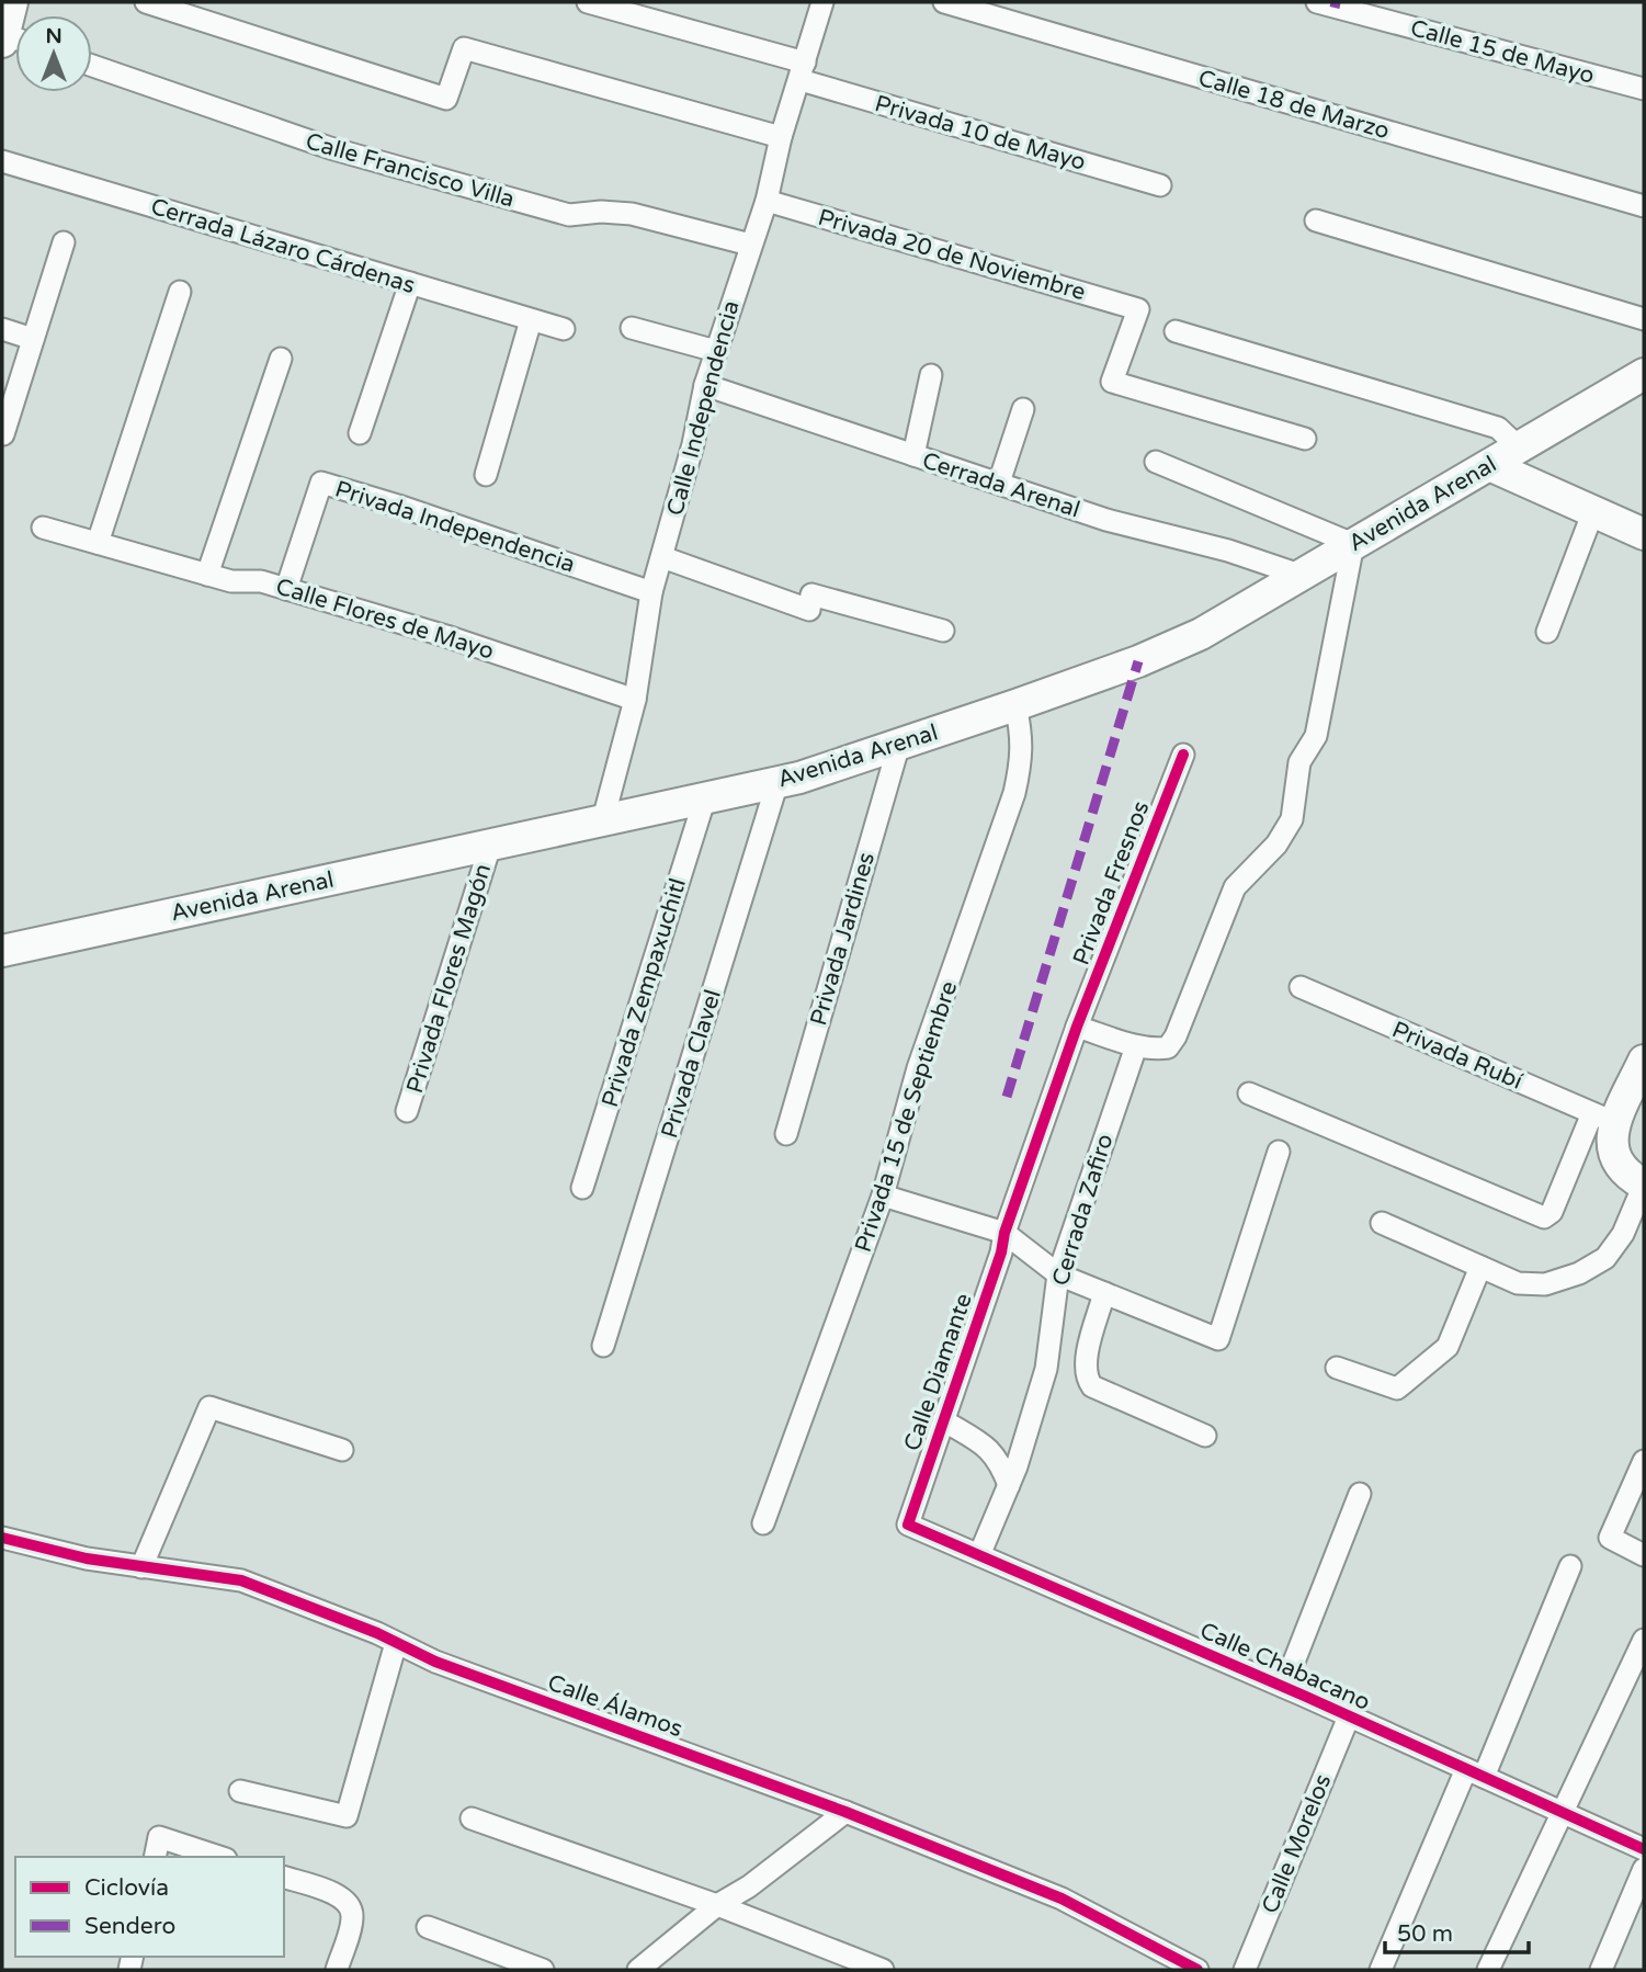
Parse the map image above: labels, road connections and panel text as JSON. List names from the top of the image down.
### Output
{
  "streets": {
    "main road": ["Avenida Arenal"],
    "street": [
      "Calle 15 de Mayo",
      "Calle 18 de Marzo",
      "Privada 10 de Mayo",
      "Calle Francisco Villa",
      "Cerrada Lázaro Cárdenas",
      "Privada 20 de Noviembre",
      "Calle Independencia",
      "Cerrada Arenal",
      "Privada Independencia",
      "Calle Flores de Mayo",
      "Privada Fresnos",
      "Privada Jardines",
      "Privada Flores Magón",
      "Privada Zempaxuchitl",
      "Privada Rubí",
      "Privada Clavel",
      "Privada 15 de Septiembre",
      "Cerrada Zafiro",
      "Calle Diamante",
      "Calle Chabacano",
      "Calle Álamos",
      "Calle Morelos"
    ]
  },
  "crossings": [
    ["Privada 10 de Mayo", "Calle Independencia"],
    ["Calle Francisco Villa", "Calle Independencia"],
    ["Privada 20 de Noviembre", "Calle Independencia"],
    ["Calle Independencia", "Cerrada Arenal"],
    ["Calle Independencia", "Avenida Arenal"],
    ["Calle Independencia", "Privada Independencia"],
    ["Calle Independencia", "Calle Flores de Mayo"],
    ["Cerrada Arenal", "Avenida Arenal"],
    ["Avenida Arenal", "Privada Jardines"],
    ["Avenida Arenal", "Privada Flores Magón"],
    ["Avenida Arenal", "Privada Zempaxuchitl"],
    ["Avenida Arenal", "Privada Clavel"],
    ["Avenida Arenal", "Privada 15 de Septiembre"],
    ["Privada Independencia", "Calle Flores de Mayo"],
    ["Privada Fresnos", "Calle Diamante"],
    ["Cerrada Zafiro", "Calle Chabacano"],
    ["Calle Diamante", "Calle Chabacano"],
    ["Calle Chabacano", "Calle Morelos"]
  ],
  "legend": ["Ciclovía", "Sendero"],
  "scale_bar": "50 m",
  "north": "top"
}
